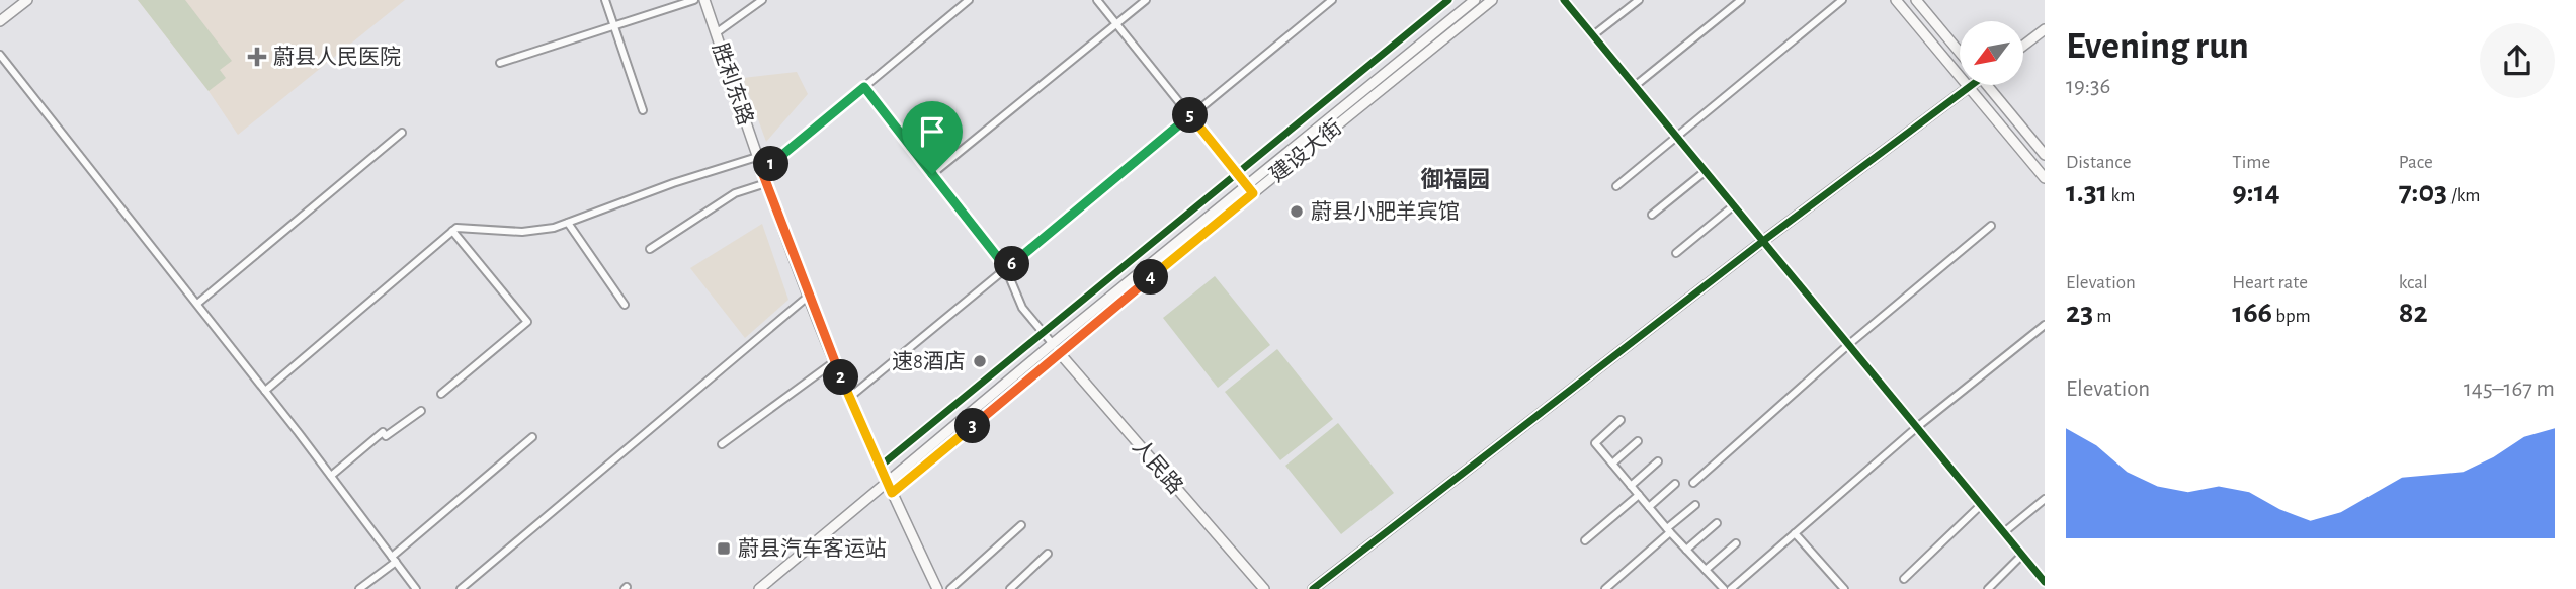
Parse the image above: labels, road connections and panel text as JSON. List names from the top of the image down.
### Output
{
  "streets": {
    "main road": ["胜利东路", "建设大街", "人民路"]
  },
  "crossings": [
    ["胜利东路", "建设大街"],
    ["建设大街", "人民路"]
  ],
  "districts": ["御福园"],
  "places": {
    "health": ["蔚县人民医院"],
    "other": ["蔚县小肥羊宾馆", "速8酒店"],
    "transit": ["蔚县汽车客运站"]
  },
  "north": "bottom left",
  "page": {
    "heading": ["Evening run", "19:36"],
    "pins": [
      "5",
      "1",
      "6",
      "4",
      "2",
      "3"
    ],
    "stats": [
      ["Distance", "1.31 km"],
      ["Time", "9:14"],
      ["Pace", "7:03 /km"],
      ["Elevation", "23 m"],
      ["Heart rate", "166 bpm"],
      ["kcal", "82"]
    ],
    "chart": ["Elevation", "145–167 m"]
  }
}
